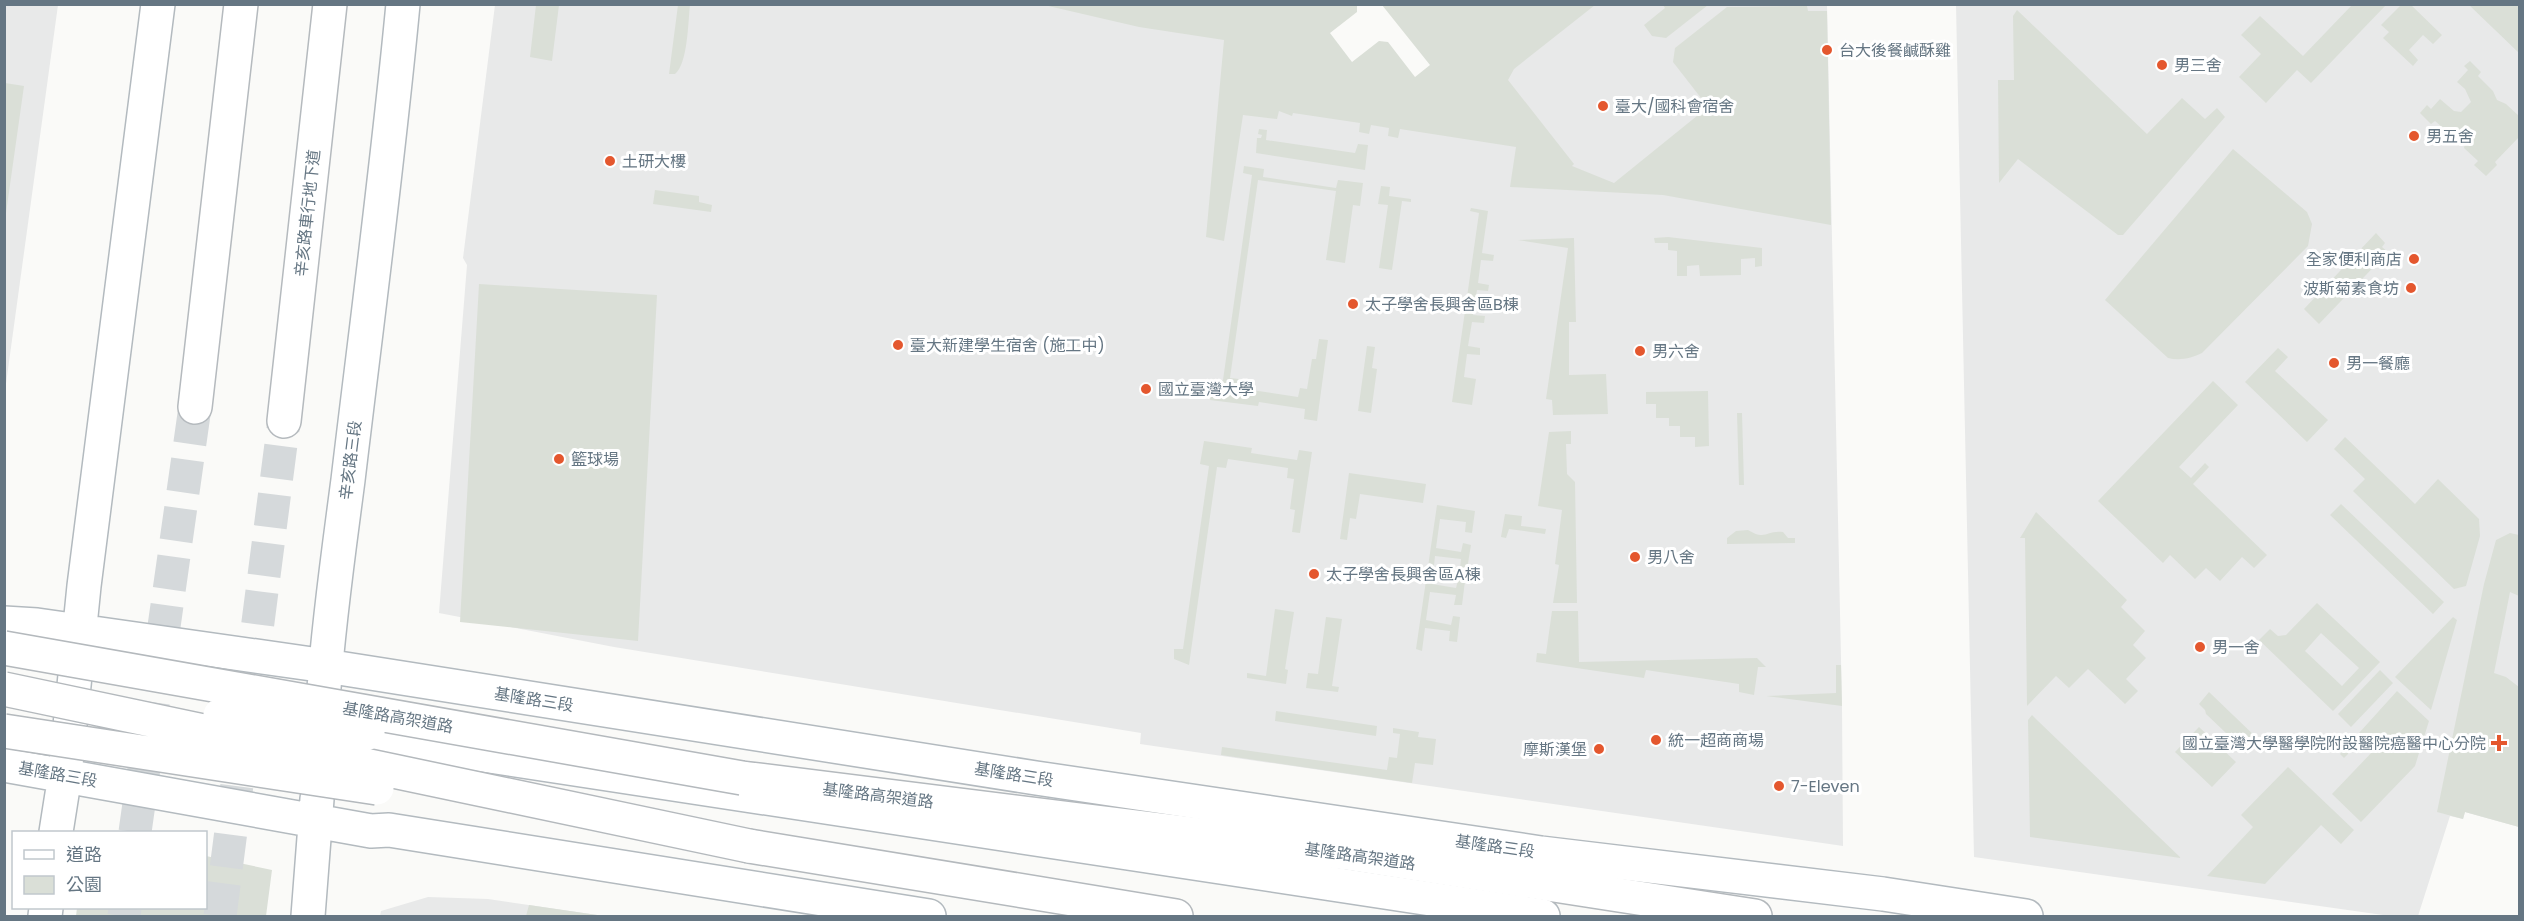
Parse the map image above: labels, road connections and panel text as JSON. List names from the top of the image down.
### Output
{
  "streets": {
    "main road": [
      "辛亥路車行地下道",
      "辛亥路三段",
      "基隆路三段",
      "基隆路高架道路"
    ]
  },
  "crossings": [
    ["辛亥路三段", "基隆路三段"]
  ],
  "places": {
    "other": [
      "台大後餐鹹酥雞",
      "男三舍",
      "臺大/國科會宿舍",
      "男五舍",
      "土研大樓",
      "全家便利商店",
      "波斯菊素食坊",
      "太子學舍長興舍區B棟",
      "臺大新建學生宿舍 (施工中)",
      "男六舍",
      "男一餐廳",
      "國立臺灣大學",
      "籃球場",
      "男八舍",
      "太子學舍長興舍區A棟",
      "男一舍",
      "統一超商商場",
      "摩斯漢堡",
      "7-Eleven"
    ],
    "health": ["國立臺灣大學醫學院附設醫院癌醫中心分院"]
  },
  "legend": ["道路", "公園"]
}
